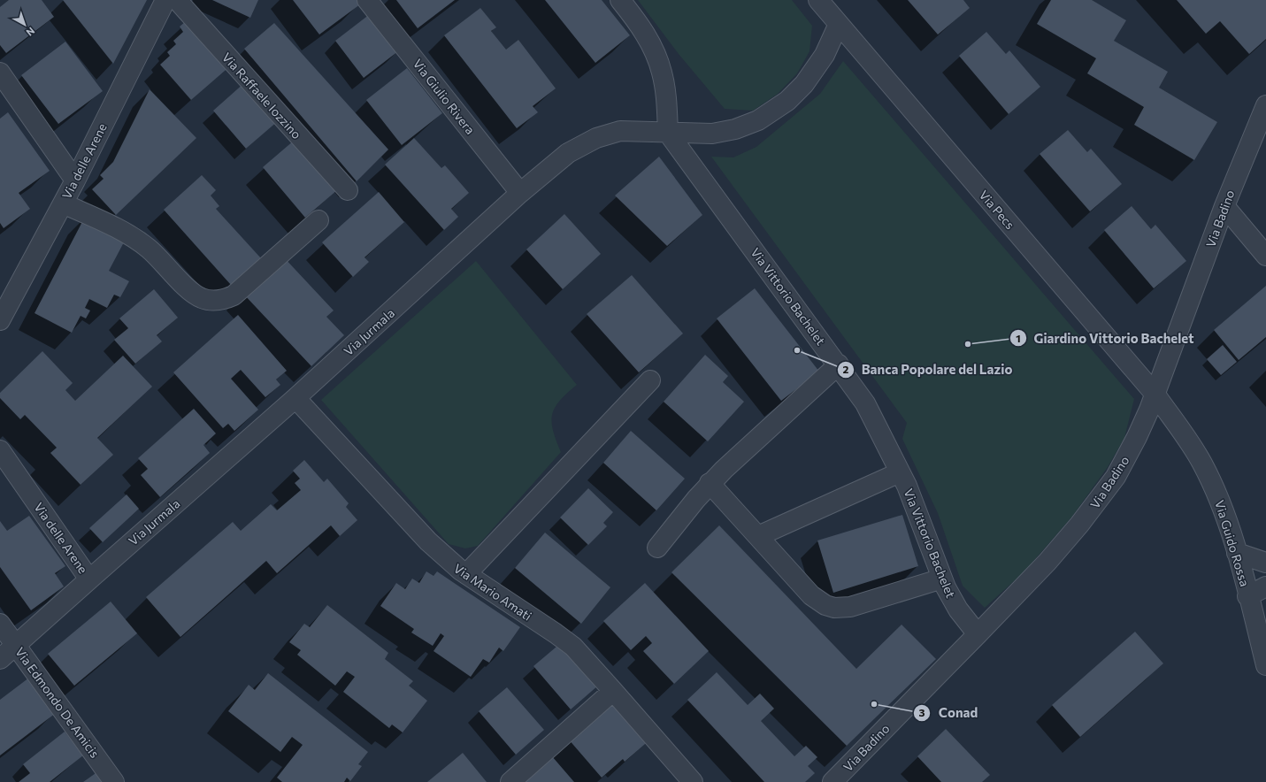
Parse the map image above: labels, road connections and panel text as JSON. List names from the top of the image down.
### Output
{
  "streets": {
    "street": [
      "Via Raffaele Iozzino",
      "Via Giulio Rivera",
      "Via delle Arene",
      "Via Pecs",
      "Via Badino",
      "Via Vittorio Bachelet",
      "Via Jurmala",
      "Via Guido Rossa",
      "Via Mario Amati",
      "Via Edmondo De Amicis"
    ]
  },
  "crossings": [
    ["Via Giulio Rivera", "Via Jurmala"],
    ["Via delle Arene", "Via Jurmala"],
    ["Via delle Arene", "Via Edmondo De Amicis"],
    ["Via Pecs", "Via Badino"],
    ["Via Pecs", "Via Guido Rossa"],
    ["Via Badino", "Via Vittorio Bachelet"],
    ["Via Badino", "Via Guido Rossa"],
    ["Via Vittorio Bachelet", "Via Jurmala"],
    ["Via Jurmala", "Via Mario Amati"]
  ],
  "places": ["Giardino Vittorio Bachelet", "Banca Popolare del Lazio", "Conad"],
  "north": "bottom right"
}
